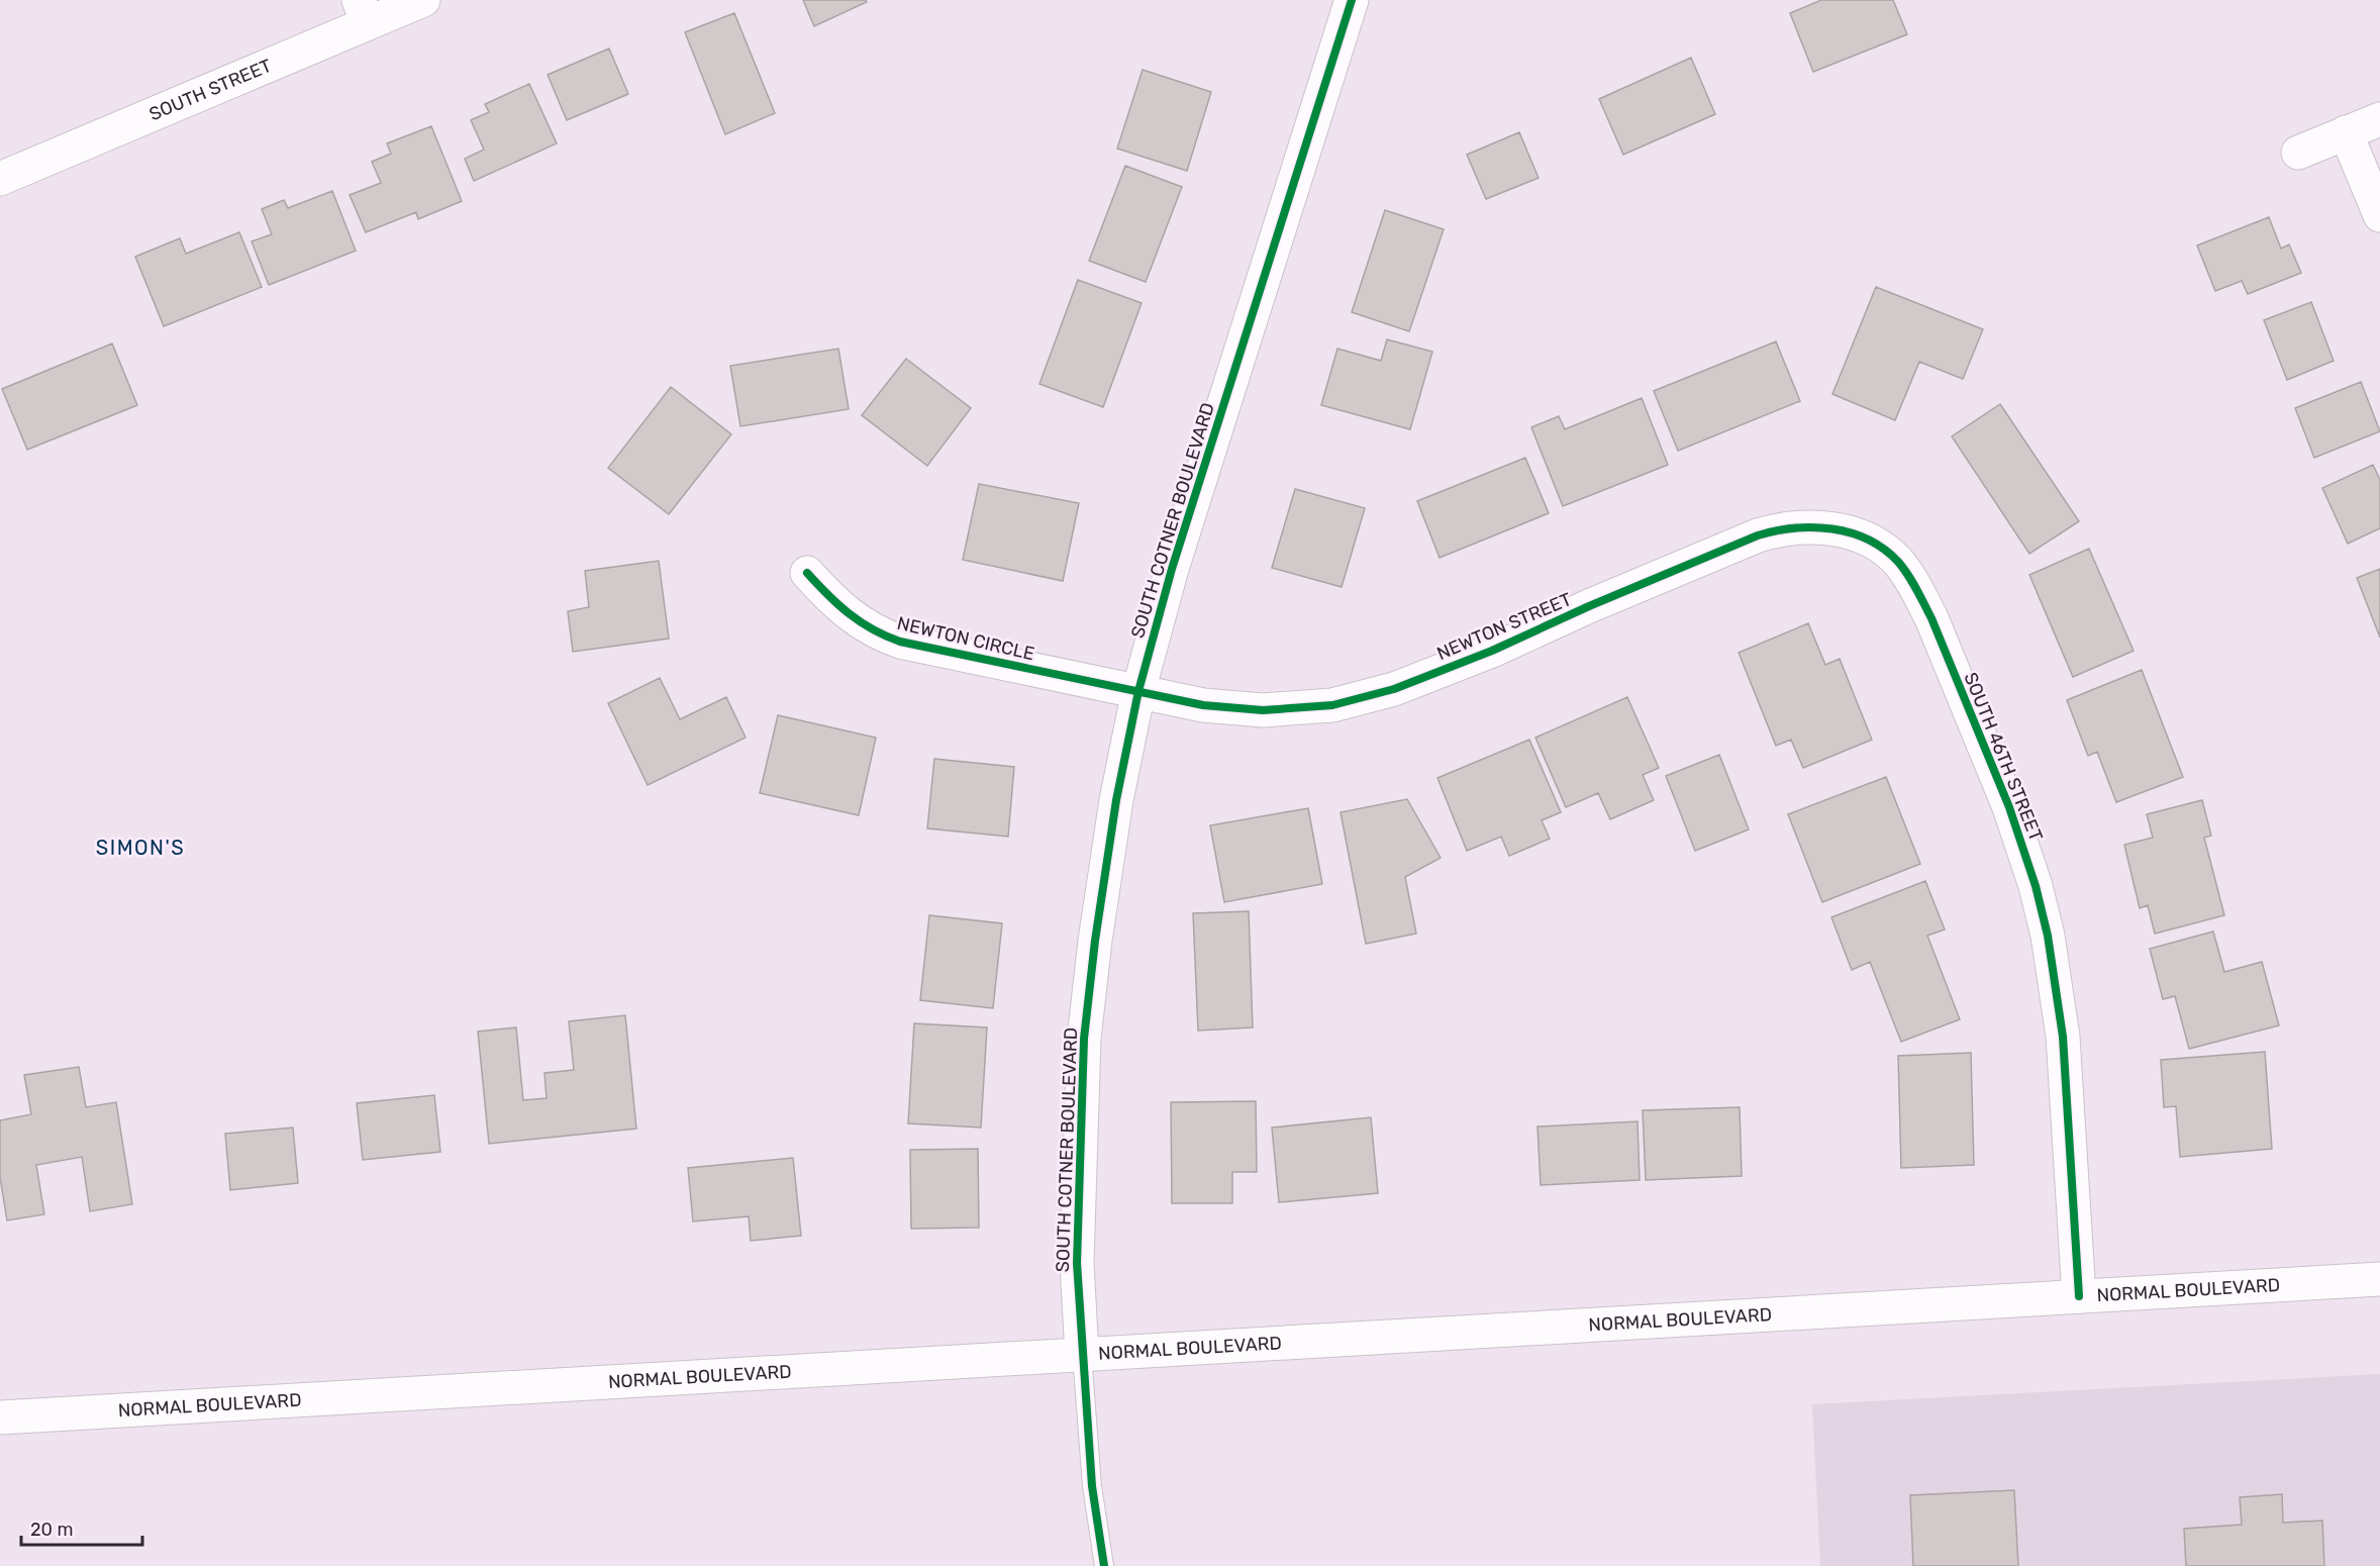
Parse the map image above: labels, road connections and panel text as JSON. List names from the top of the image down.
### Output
{
  "streets": {
    "street": [
      "SOUTH STREET",
      "SOUTH COTNER BOULEVARD",
      "NEWTON STREET",
      "NEWTON CIRCLE",
      "SOUTH 46TH STREET",
      "NORMAL BOULEVARD"
    ]
  },
  "crossings": [
    ["SOUTH COTNER BOULEVARD", "NEWTON STREET"],
    ["SOUTH COTNER BOULEVARD", "NEWTON CIRCLE"],
    ["SOUTH COTNER BOULEVARD", "NORMAL BOULEVARD"],
    ["NEWTON STREET", "NEWTON CIRCLE"],
    ["NEWTON STREET", "SOUTH 46TH STREET"],
    ["SOUTH 46TH STREET", "NORMAL BOULEVARD"]
  ],
  "districts": ["SIMON'S"],
  "scale_bar": "20 m"
}
